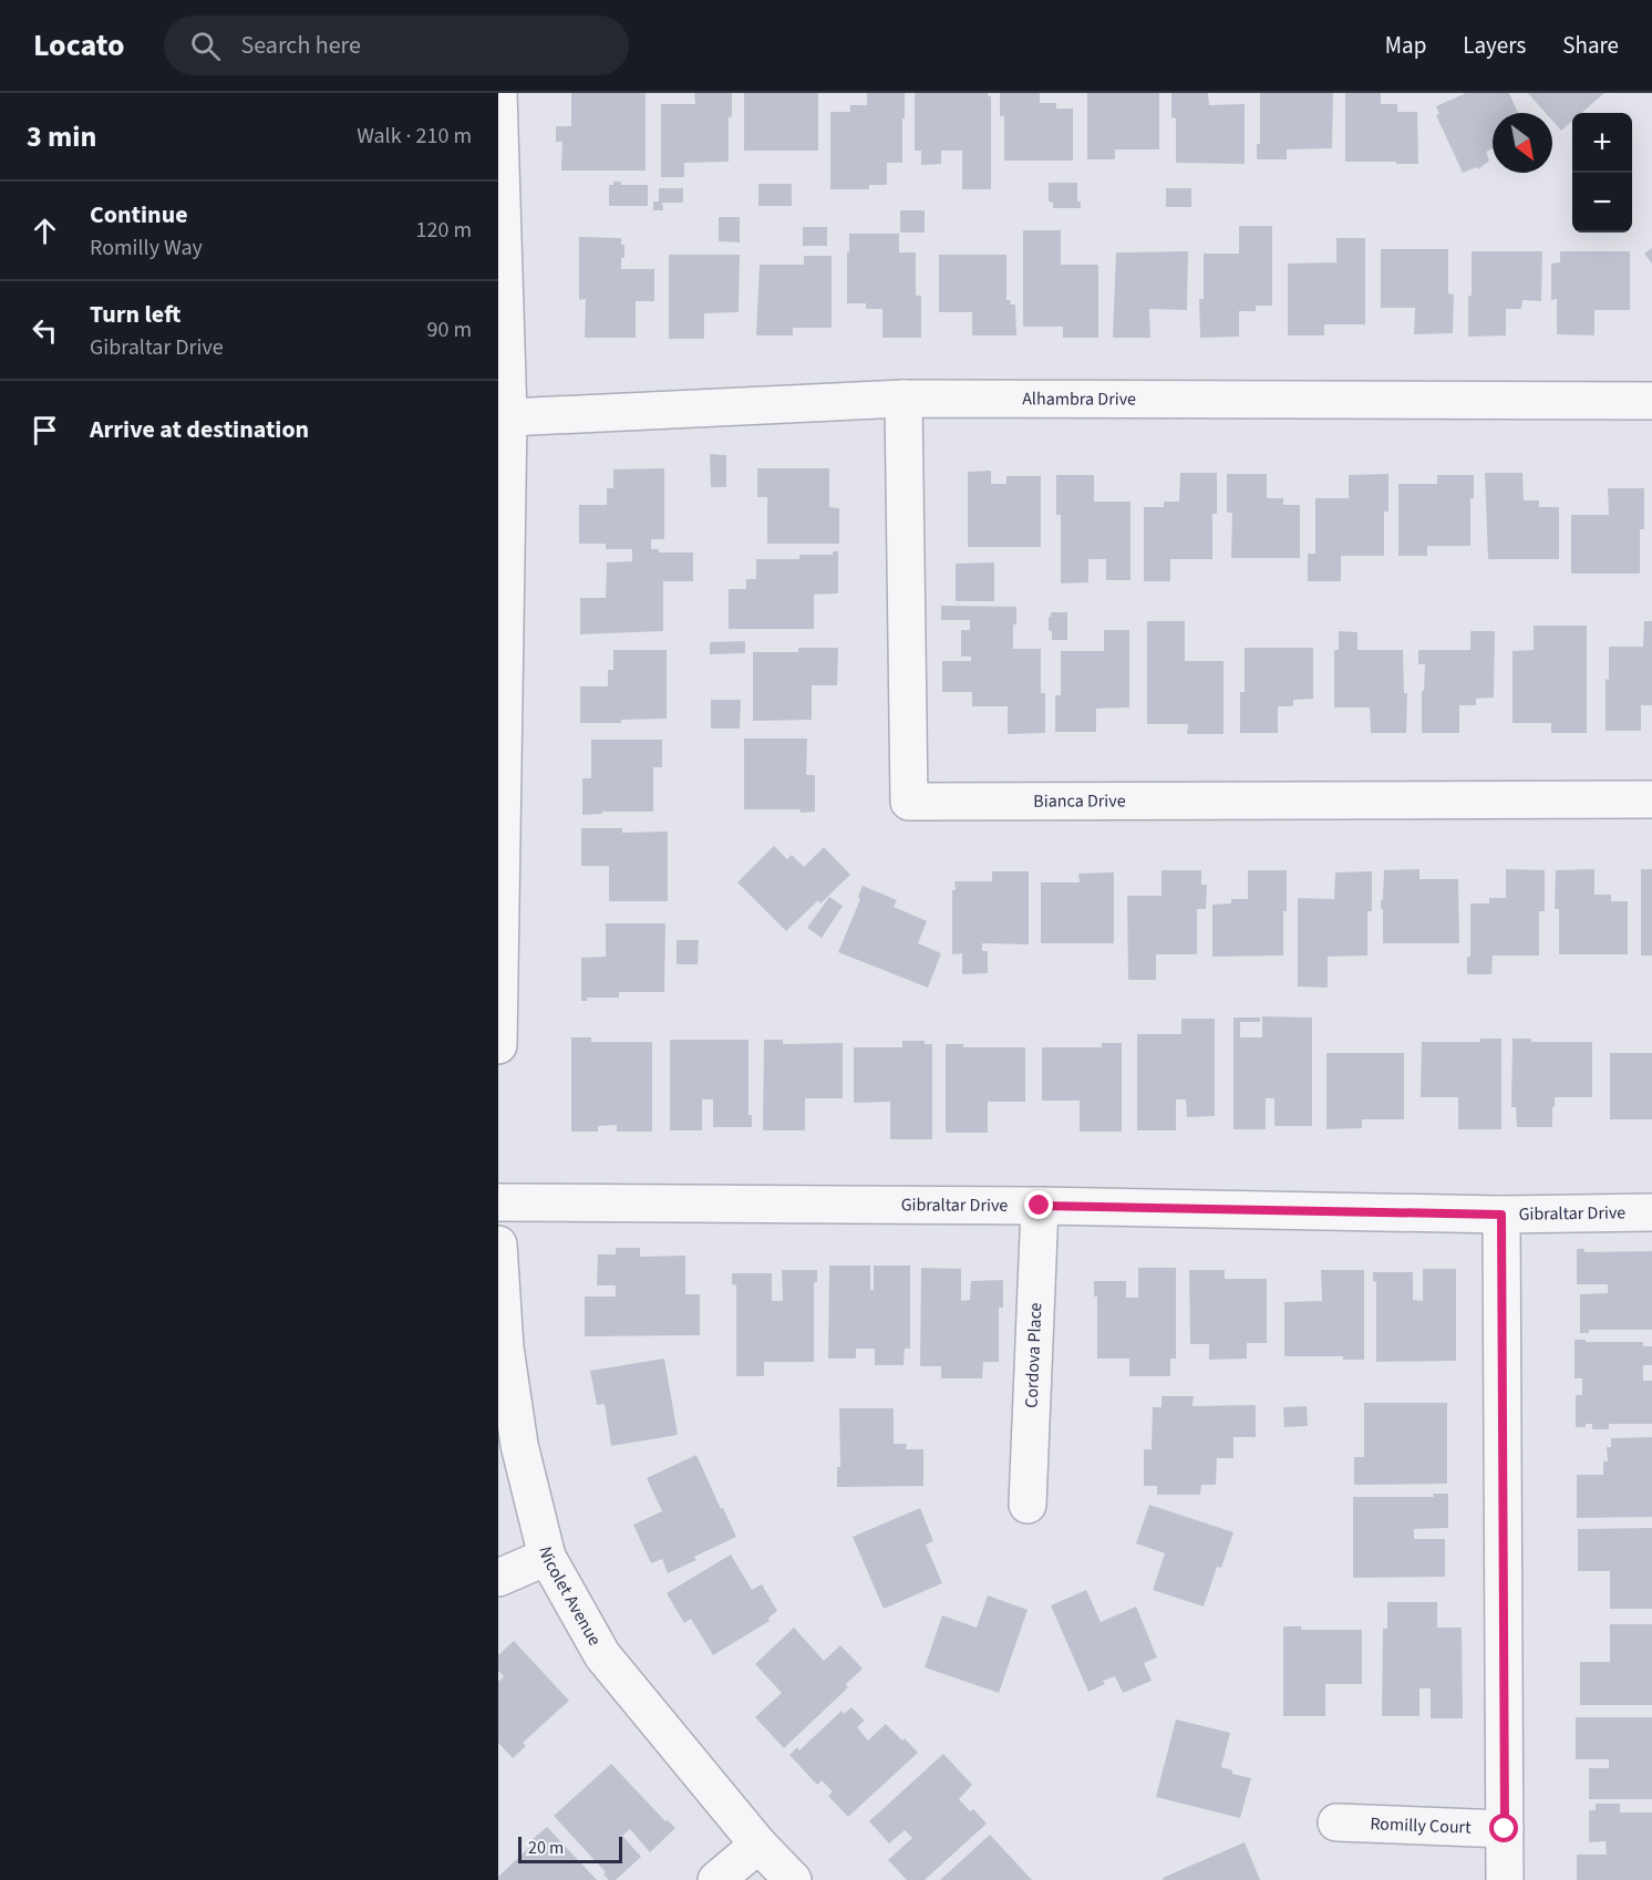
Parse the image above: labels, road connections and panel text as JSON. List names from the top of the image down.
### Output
{
  "streets": {
    "street": [
      "Alhambra Drive",
      "Bianca Drive",
      "Gibraltar Drive",
      "Cordova Place",
      "Nicolet Avenue",
      "Romilly Court"
    ]
  },
  "crossings": [
    ["Alhambra Drive", "Bianca Drive"],
    ["Gibraltar Drive", "Cordova Place"]
  ],
  "scale_bar": "20 m",
  "north": "bottom right",
  "page": {
    "header": "Locato",
    "search": "Search here",
    "nav": ["Map", "Layers", "Share"],
    "heading": ["3 min", "Walk · 210 m"],
    "map_buttons": ["+", "−"],
    "list": [
      ["Continue", "Romilly Way", "120 m"],
      ["Turn left", "Gibraltar Drive", "90 m"],
      "Arrive at destination"
    ],
    "scale": "20 m"
  }
}
